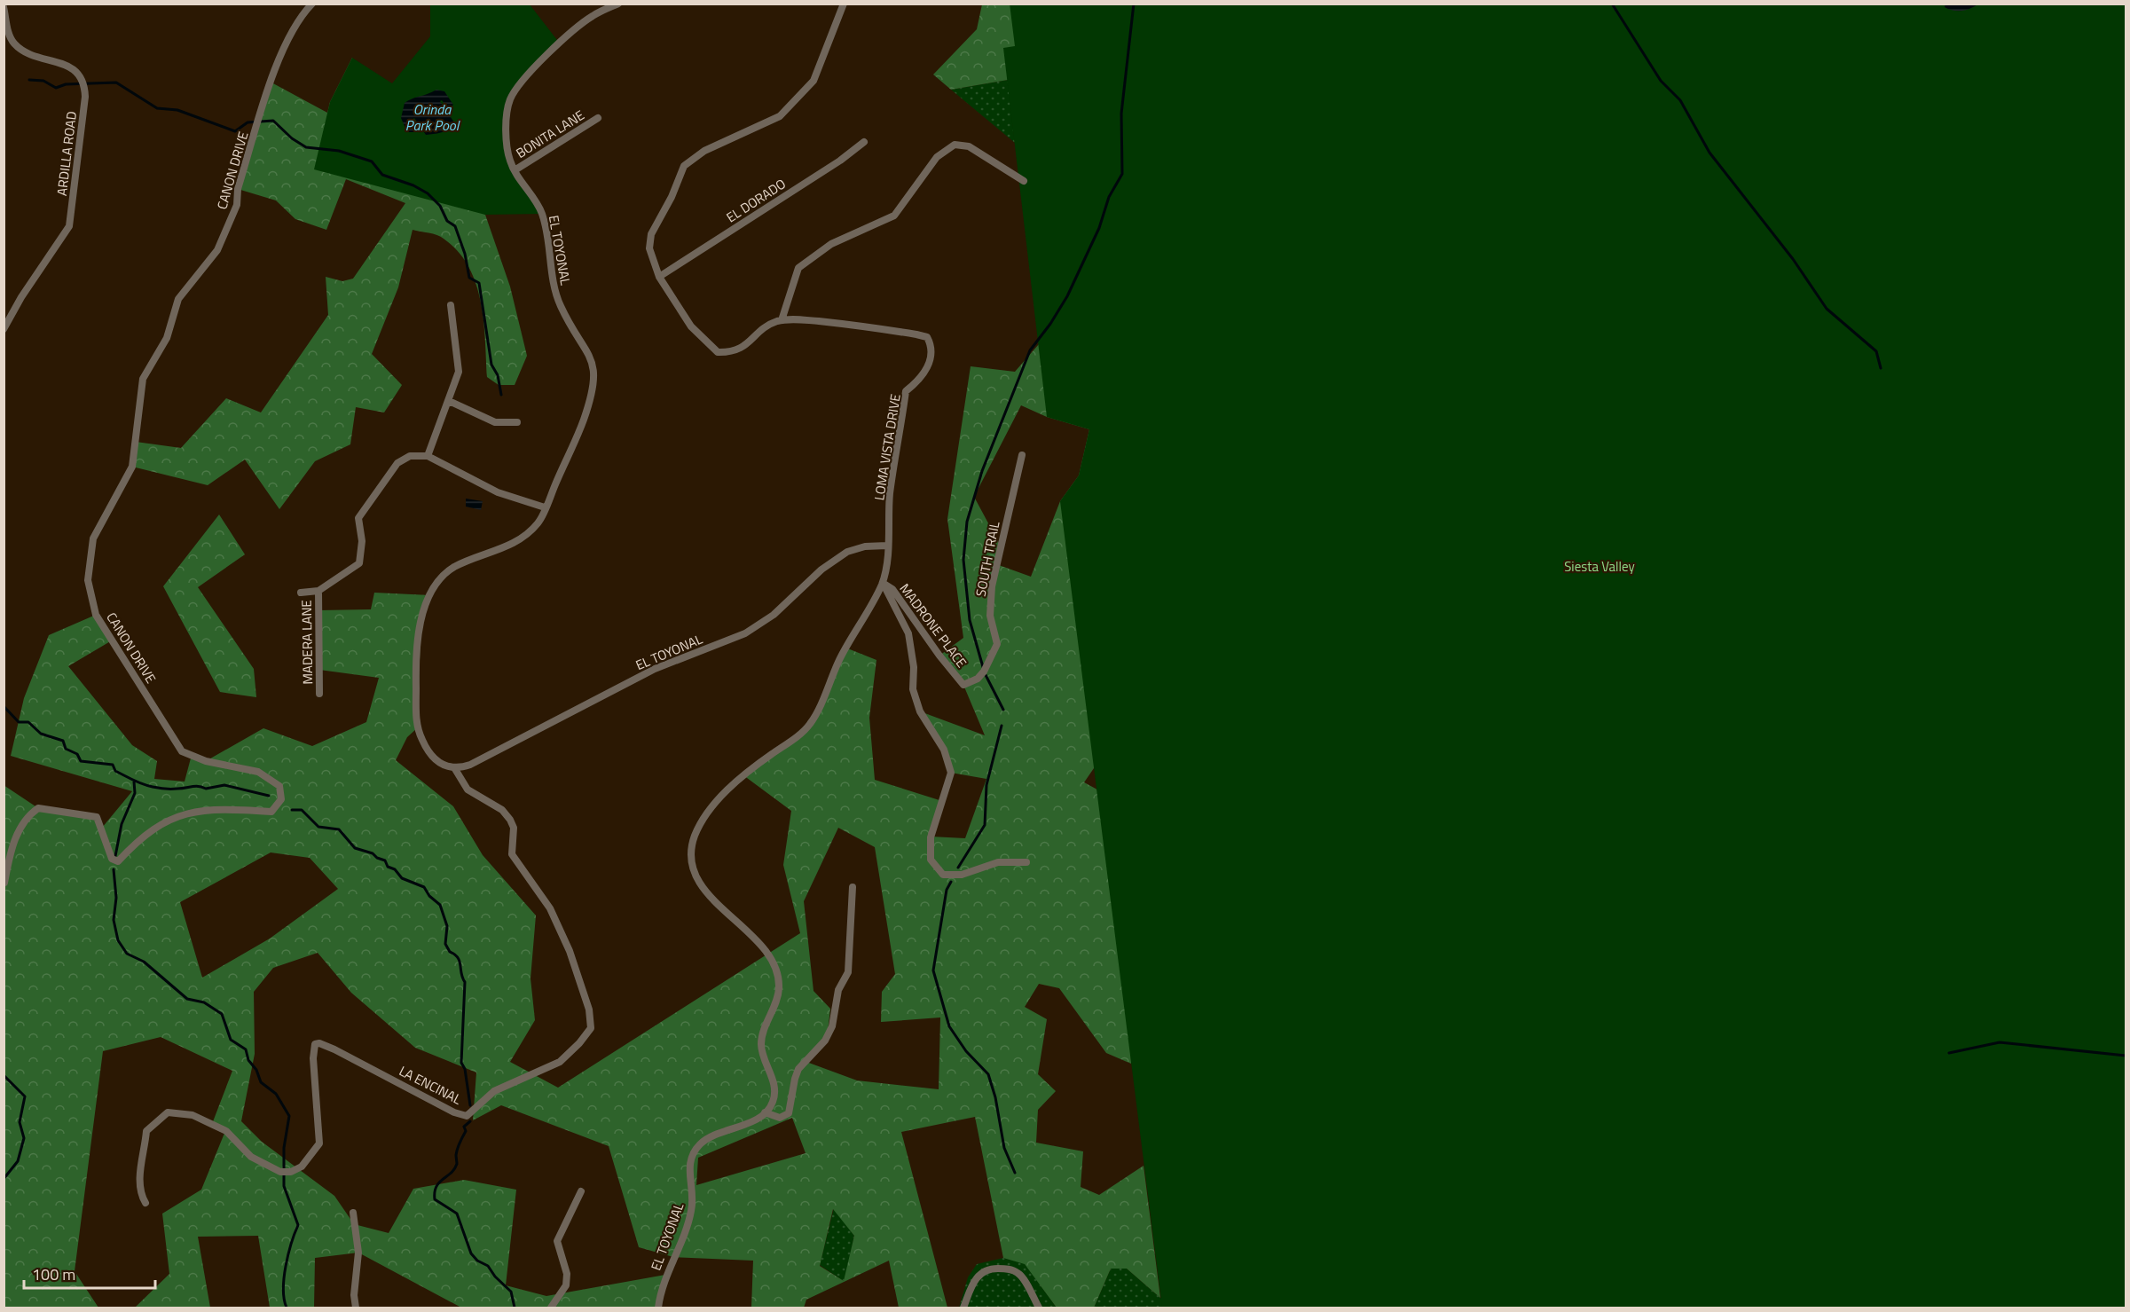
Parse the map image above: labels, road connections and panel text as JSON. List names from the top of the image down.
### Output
{
  "streets": {
    "street": [
      "BONITA LANE",
      "ARDILLA ROAD",
      "CANON DRIVE",
      "EL DORADO",
      "EL TOYONAL",
      "LOMA VISTA DRIVE",
      "SOUTH TRAIL",
      "MADRONE PLACE",
      "MADERA LANE",
      "LA ENCINAL"
    ]
  },
  "crossings": [
    ["BONITA LANE", "EL TOYONAL"],
    ["EL TOYONAL", "LOMA VISTA DRIVE"],
    ["EL TOYONAL", "LA ENCINAL"],
    ["SOUTH TRAIL", "MADRONE PLACE"]
  ],
  "water": ["Orinda Park Pool"],
  "parks": ["Siesta Valley"],
  "scale_bar": "100 m"
}
